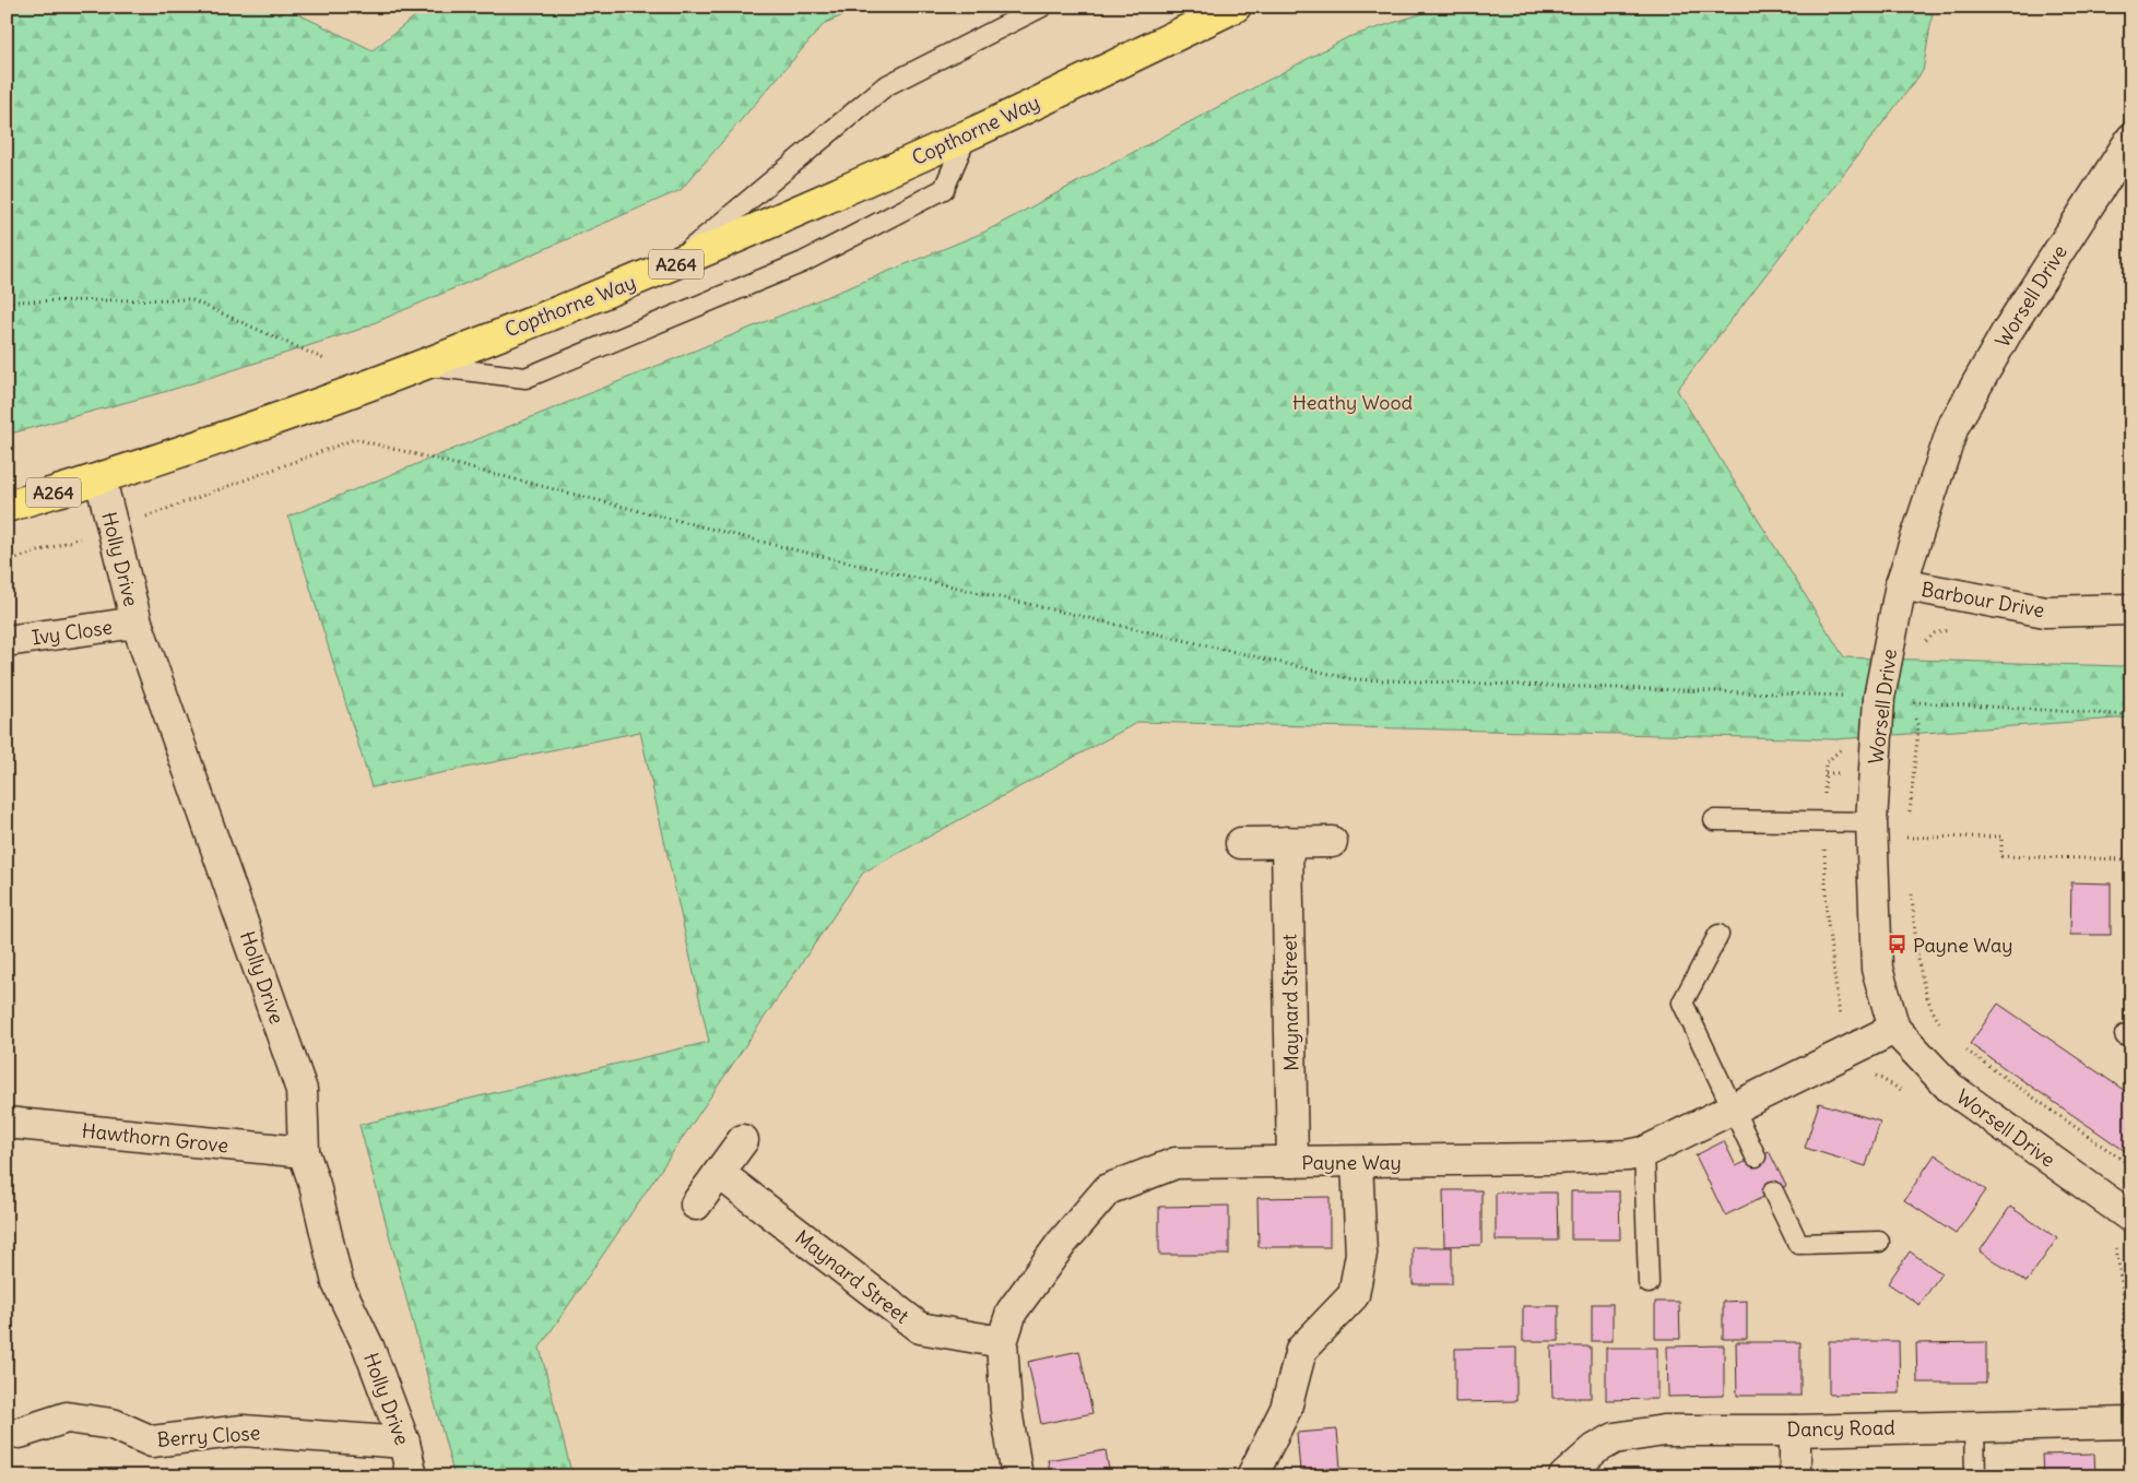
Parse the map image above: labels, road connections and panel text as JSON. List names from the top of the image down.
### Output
{
  "streets": {
    "highway": ["Copthorne Way", "A264"],
    "street": [
      "Worsell Drive",
      "Holly Drive",
      "Barbour Drive",
      "Ivy Close",
      "Maynard Street",
      "Hawthorn Grove",
      "Payne Way",
      "Dancy Road",
      "Berry Close"
    ]
  },
  "crossings": [
    ["Copthorne Way", "Holly Drive"],
    ["Worsell Drive", "Barbour Drive"],
    ["Worsell Drive", "Payne Way"],
    ["Holly Drive", "Ivy Close"],
    ["Holly Drive", "Hawthorn Grove"],
    ["Holly Drive", "Berry Close"],
    ["Maynard Street", "Payne Way"]
  ],
  "parks": ["Heathy Wood"],
  "places": {
    "bus stop": ["Payne Way"]
  }
}
